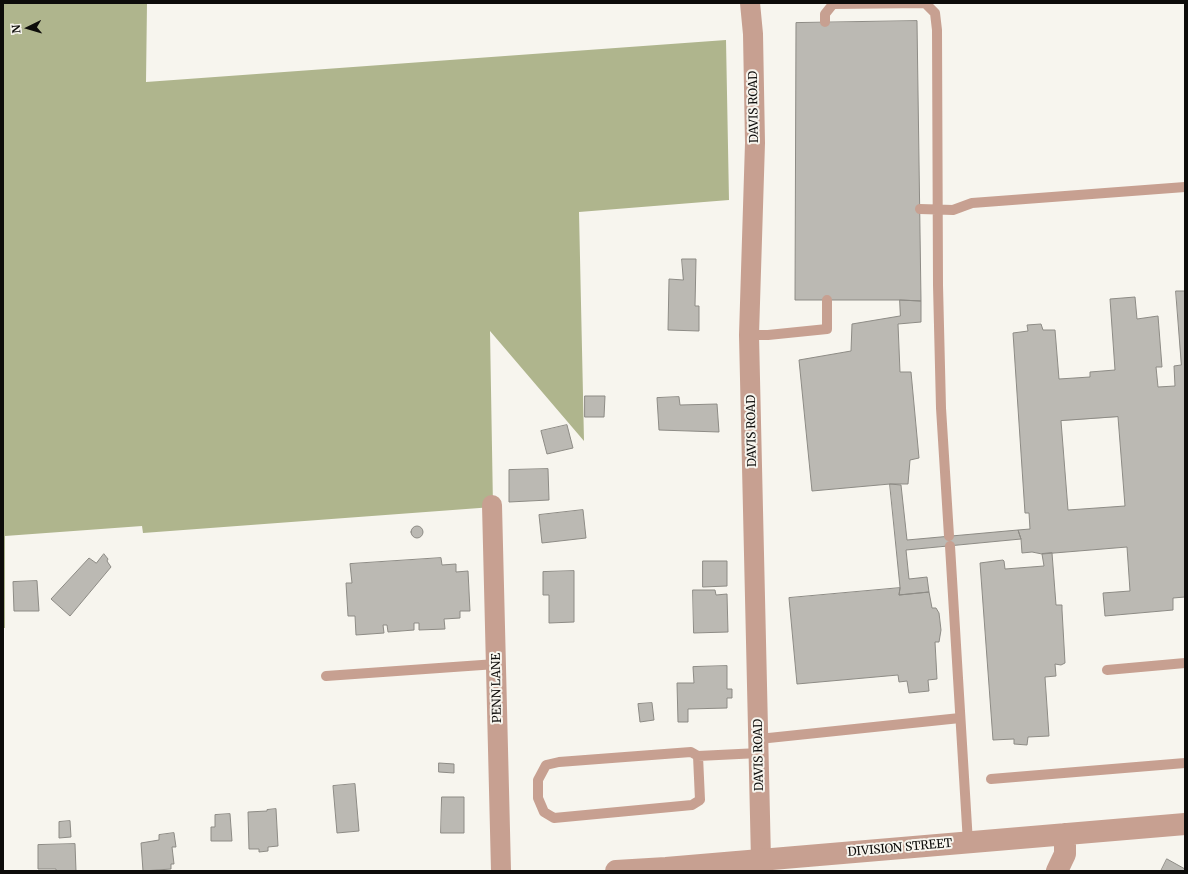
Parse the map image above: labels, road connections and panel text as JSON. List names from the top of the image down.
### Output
{
  "streets": {
    "street": ["DAVIS ROAD", "PENN LANE", "DIVISION STREET"]
  },
  "crossings": [
    ["DAVIS ROAD", "DIVISION STREET"]
  ],
  "north": "left"
}
